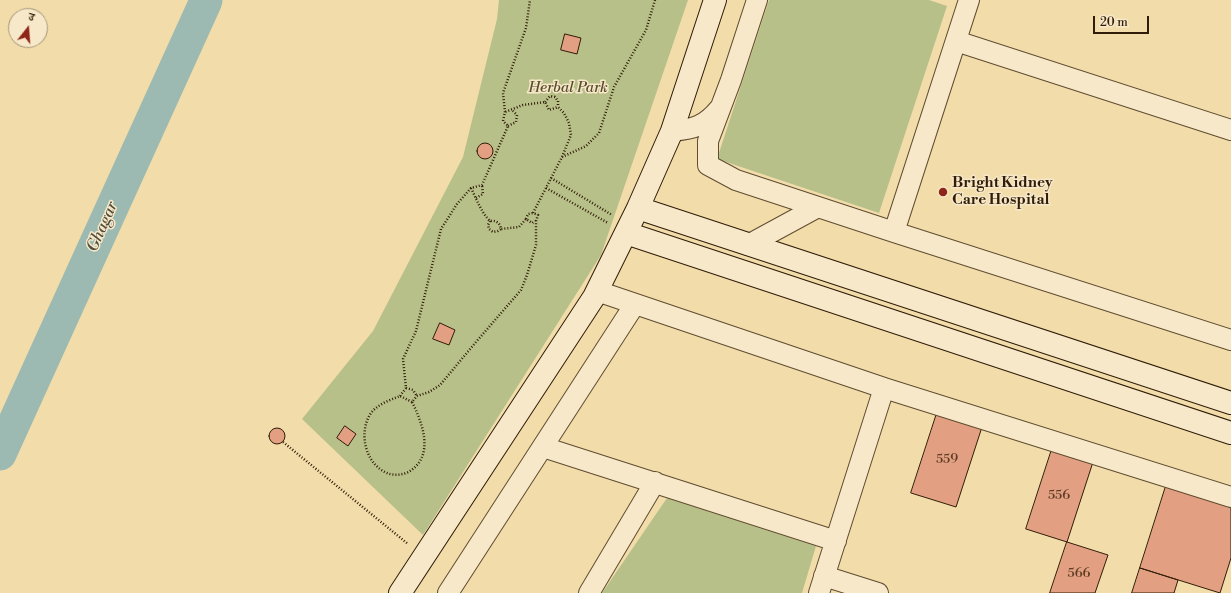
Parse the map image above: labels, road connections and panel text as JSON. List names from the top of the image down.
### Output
{
  "water": ["Ghagar"],
  "parks": ["Herbal Park"],
  "places": ["Bright Kidney Care Hospital"],
  "house_numbers": ["559", "556", "566"],
  "scale_bar": "20 m",
  "north": "top"
}
